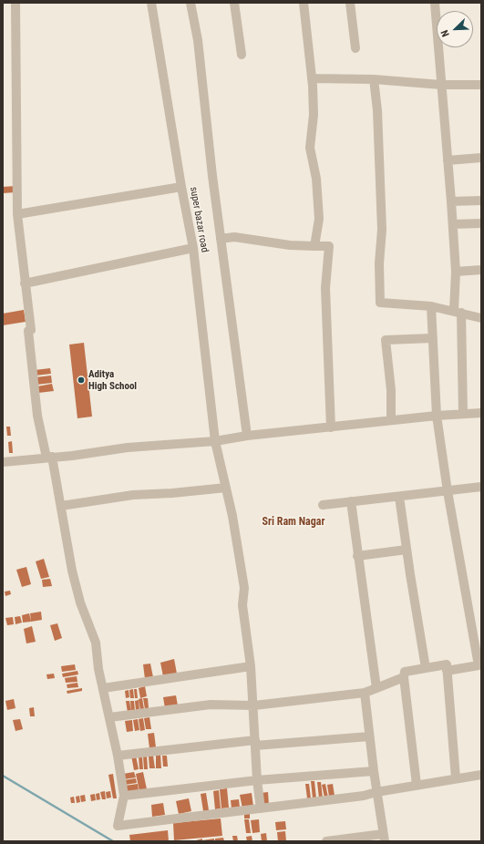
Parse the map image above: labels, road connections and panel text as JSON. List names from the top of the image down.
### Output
{
  "streets": {
    "street": ["super bazar road"]
  },
  "districts": ["Sri Ram Nagar"],
  "places": ["Aditya High School"],
  "north": "bottom left"
}
